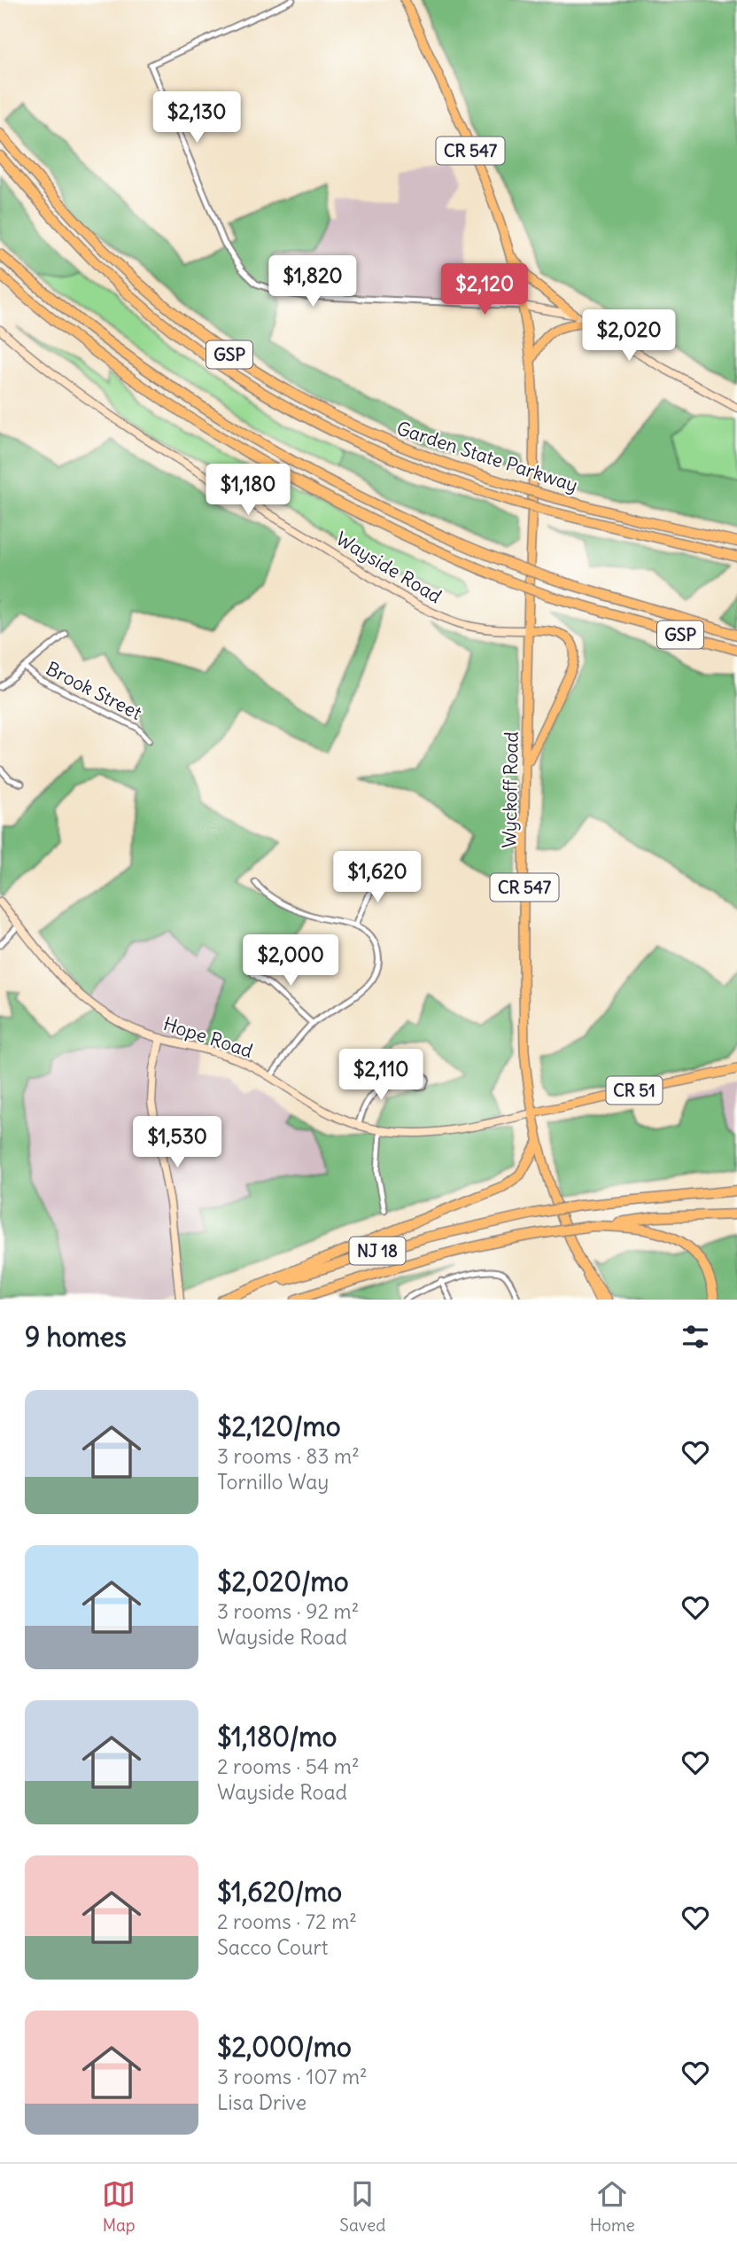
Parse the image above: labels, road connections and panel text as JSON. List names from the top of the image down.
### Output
{
  "streets": {
    "highway": ["GSP", "Garden State Parkway", "NJ 18"],
    "main road": [
      "CR 547",
      "Wyckoff Road",
      "Hope Road",
      "CR 51"
    ],
    "street": ["Wayside Road", "Brook Street"]
  },
  "crossings": [
    ["CR 547", "Wyckoff Road"],
    ["Wayside Road", "Wyckoff Road"],
    ["Wyckoff Road", "Hope Road"]
  ],
  "page": {
    "price": [
      "$2,130",
      "$1,820",
      "$2,120",
      "$2,020",
      "$1,180",
      "$1,620",
      "$2,000",
      "$2,110",
      "$1,530"
    ],
    "heading": "9 homes",
    "list": [
      {
        "name": "$2,120/mo",
        "note": "3 rooms · 83 m² · Tornillo Way"
      },
      {
        "name": "$2,020/mo",
        "note": "3 rooms · 92 m² · Wayside Road"
      },
      {
        "name": "$1,180/mo",
        "note": "2 rooms · 54 m² · Wayside Road"
      },
      {
        "name": "$1,620/mo",
        "note": "2 rooms · 72 m² · Sacco Court"
      },
      {
        "name": "$2,000/mo",
        "note": "3 rooms · 107 m² · Lisa Drive"
      }
    ],
    "tabs": ["Map", "Saved", "Home"]
  }
}
